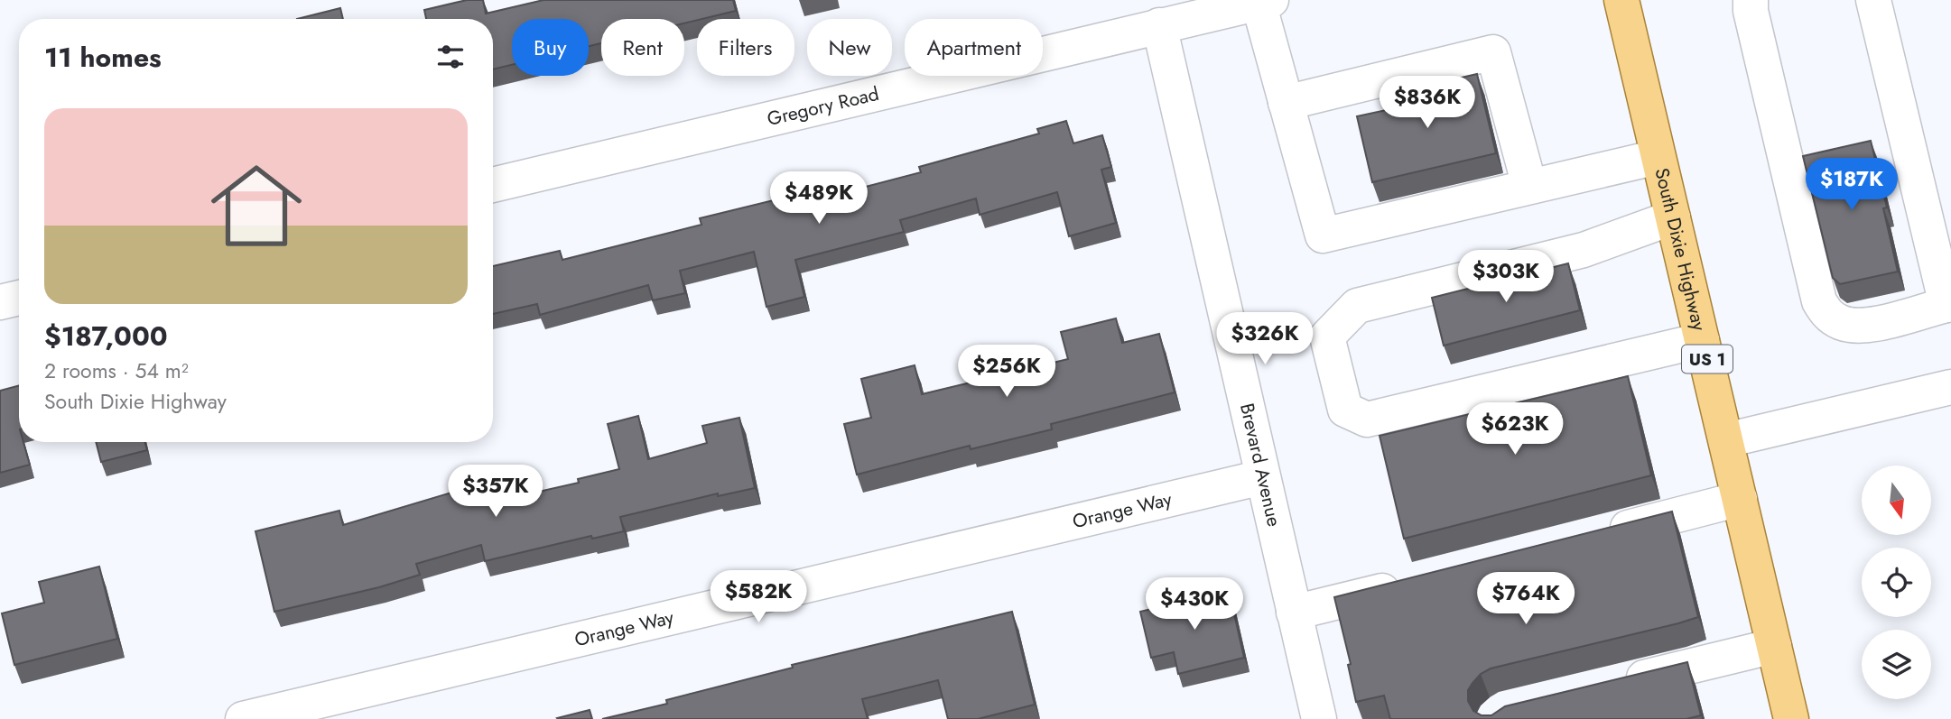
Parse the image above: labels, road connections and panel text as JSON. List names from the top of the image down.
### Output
{
  "streets": {
    "main road": ["South Dixie Highway", "US 1"],
    "street": ["Gregory Road", "Brevard Avenue", "Orange Way"]
  },
  "crossings": [
    ["Gregory Road", "Brevard Avenue"],
    ["Brevard Avenue", "Orange Way"]
  ],
  "north": "bottom",
  "page": {
    "chip": [
      "Buy",
      "Rent",
      "Filters",
      "New",
      "Apartment"
    ],
    "heading": "11 homes",
    "price": [
      "$836K",
      "$187K",
      "$489K",
      "$303K",
      "$326K",
      "$256K",
      "$623K",
      "$357K",
      "$582K",
      "$764K",
      "$430K"
    ],
    "list": [
      {
        "name": "$187,000",
        "note": "2 rooms · 54 m² · South Dixie Highway"
      }
    ]
  }
}
